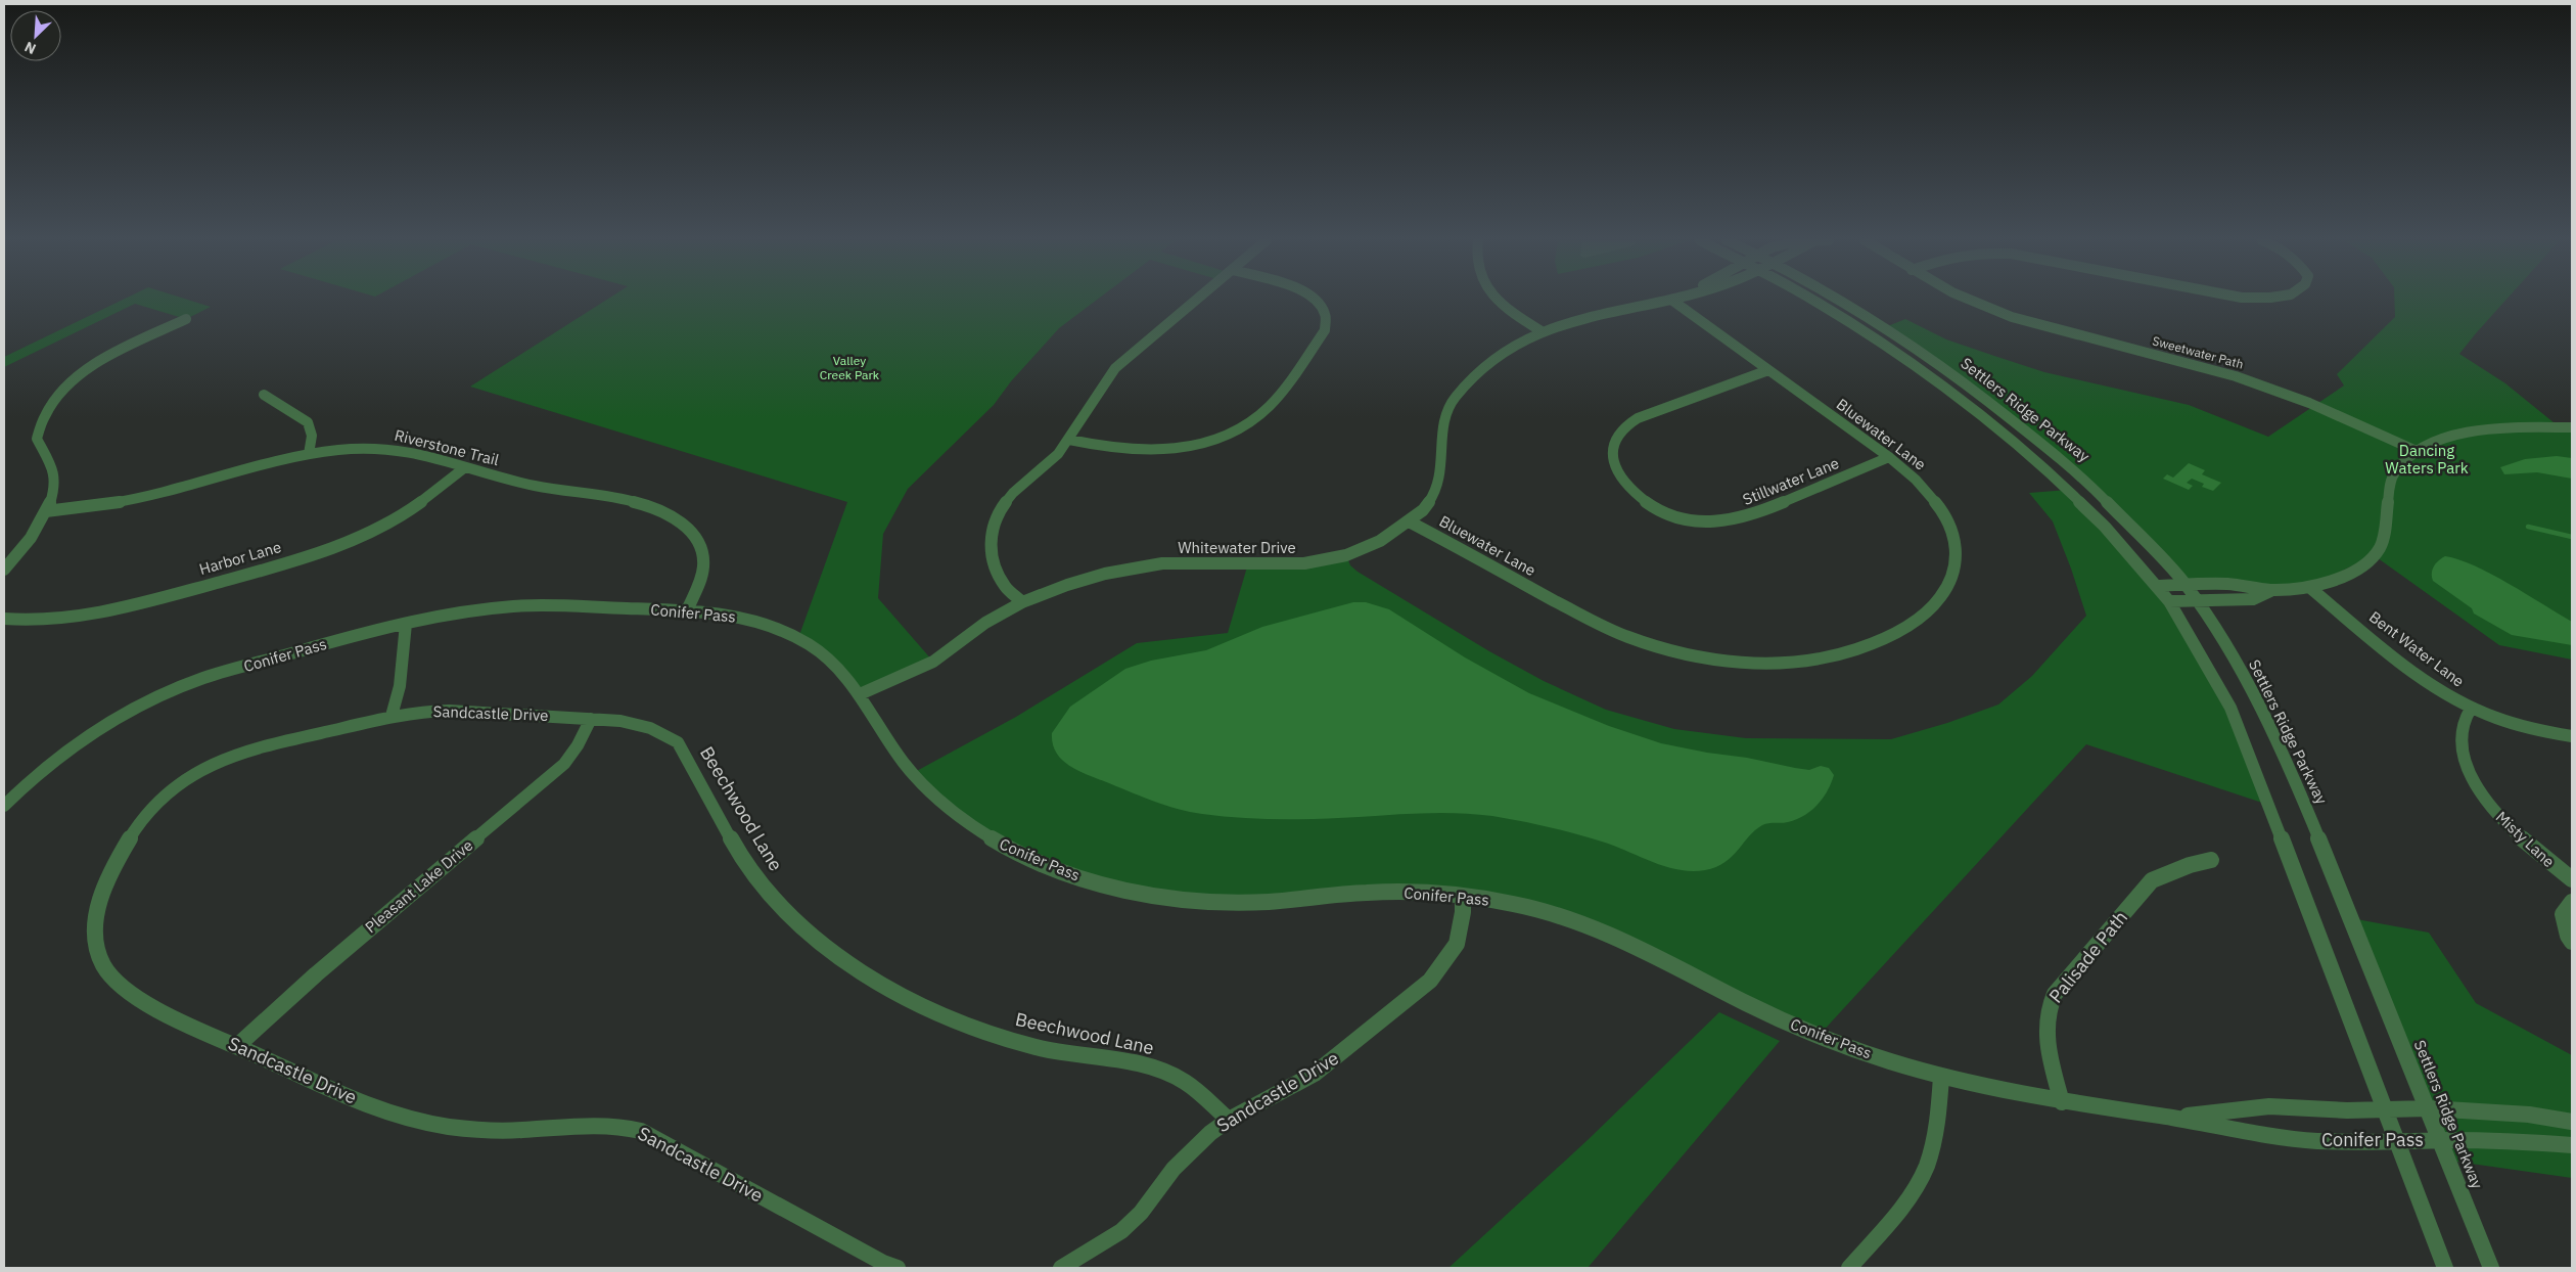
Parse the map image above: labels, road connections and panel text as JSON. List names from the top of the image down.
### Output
{
  "streets": {
    "street": [
      "Sweetwater Path",
      "Settlers Ridge Parkway",
      "Bluewater Lane",
      "Riverstone Trail",
      "Stillwater Lane",
      "Whitewater Drive",
      "Harbor Lane",
      "Conifer Pass",
      "Bent Water Lane",
      "Sandcastle Drive",
      "Beechwood Lane",
      "Misty Lane",
      "Pleasant Lake Drive",
      "Palisade Path"
    ]
  },
  "crossings": [
    ["Settlers Ridge Parkway", "Conifer Pass"],
    ["Bluewater Lane", "Stillwater Lane"],
    ["Bluewater Lane", "Whitewater Drive"],
    ["Riverstone Trail", "Harbor Lane"],
    ["Riverstone Trail", "Conifer Pass"],
    ["Whitewater Drive", "Conifer Pass"],
    ["Conifer Pass", "Sandcastle Drive"],
    ["Conifer Pass", "Palisade Path"],
    ["Bent Water Lane", "Misty Lane"],
    ["Sandcastle Drive", "Beechwood Lane"],
    ["Sandcastle Drive", "Pleasant Lake Drive"],
    ["Beechwood Lane", "Pleasant Lake Drive"]
  ],
  "parks": ["Valley Creek Park", "Dancing Waters Park"],
  "north": "bottom left"
}
